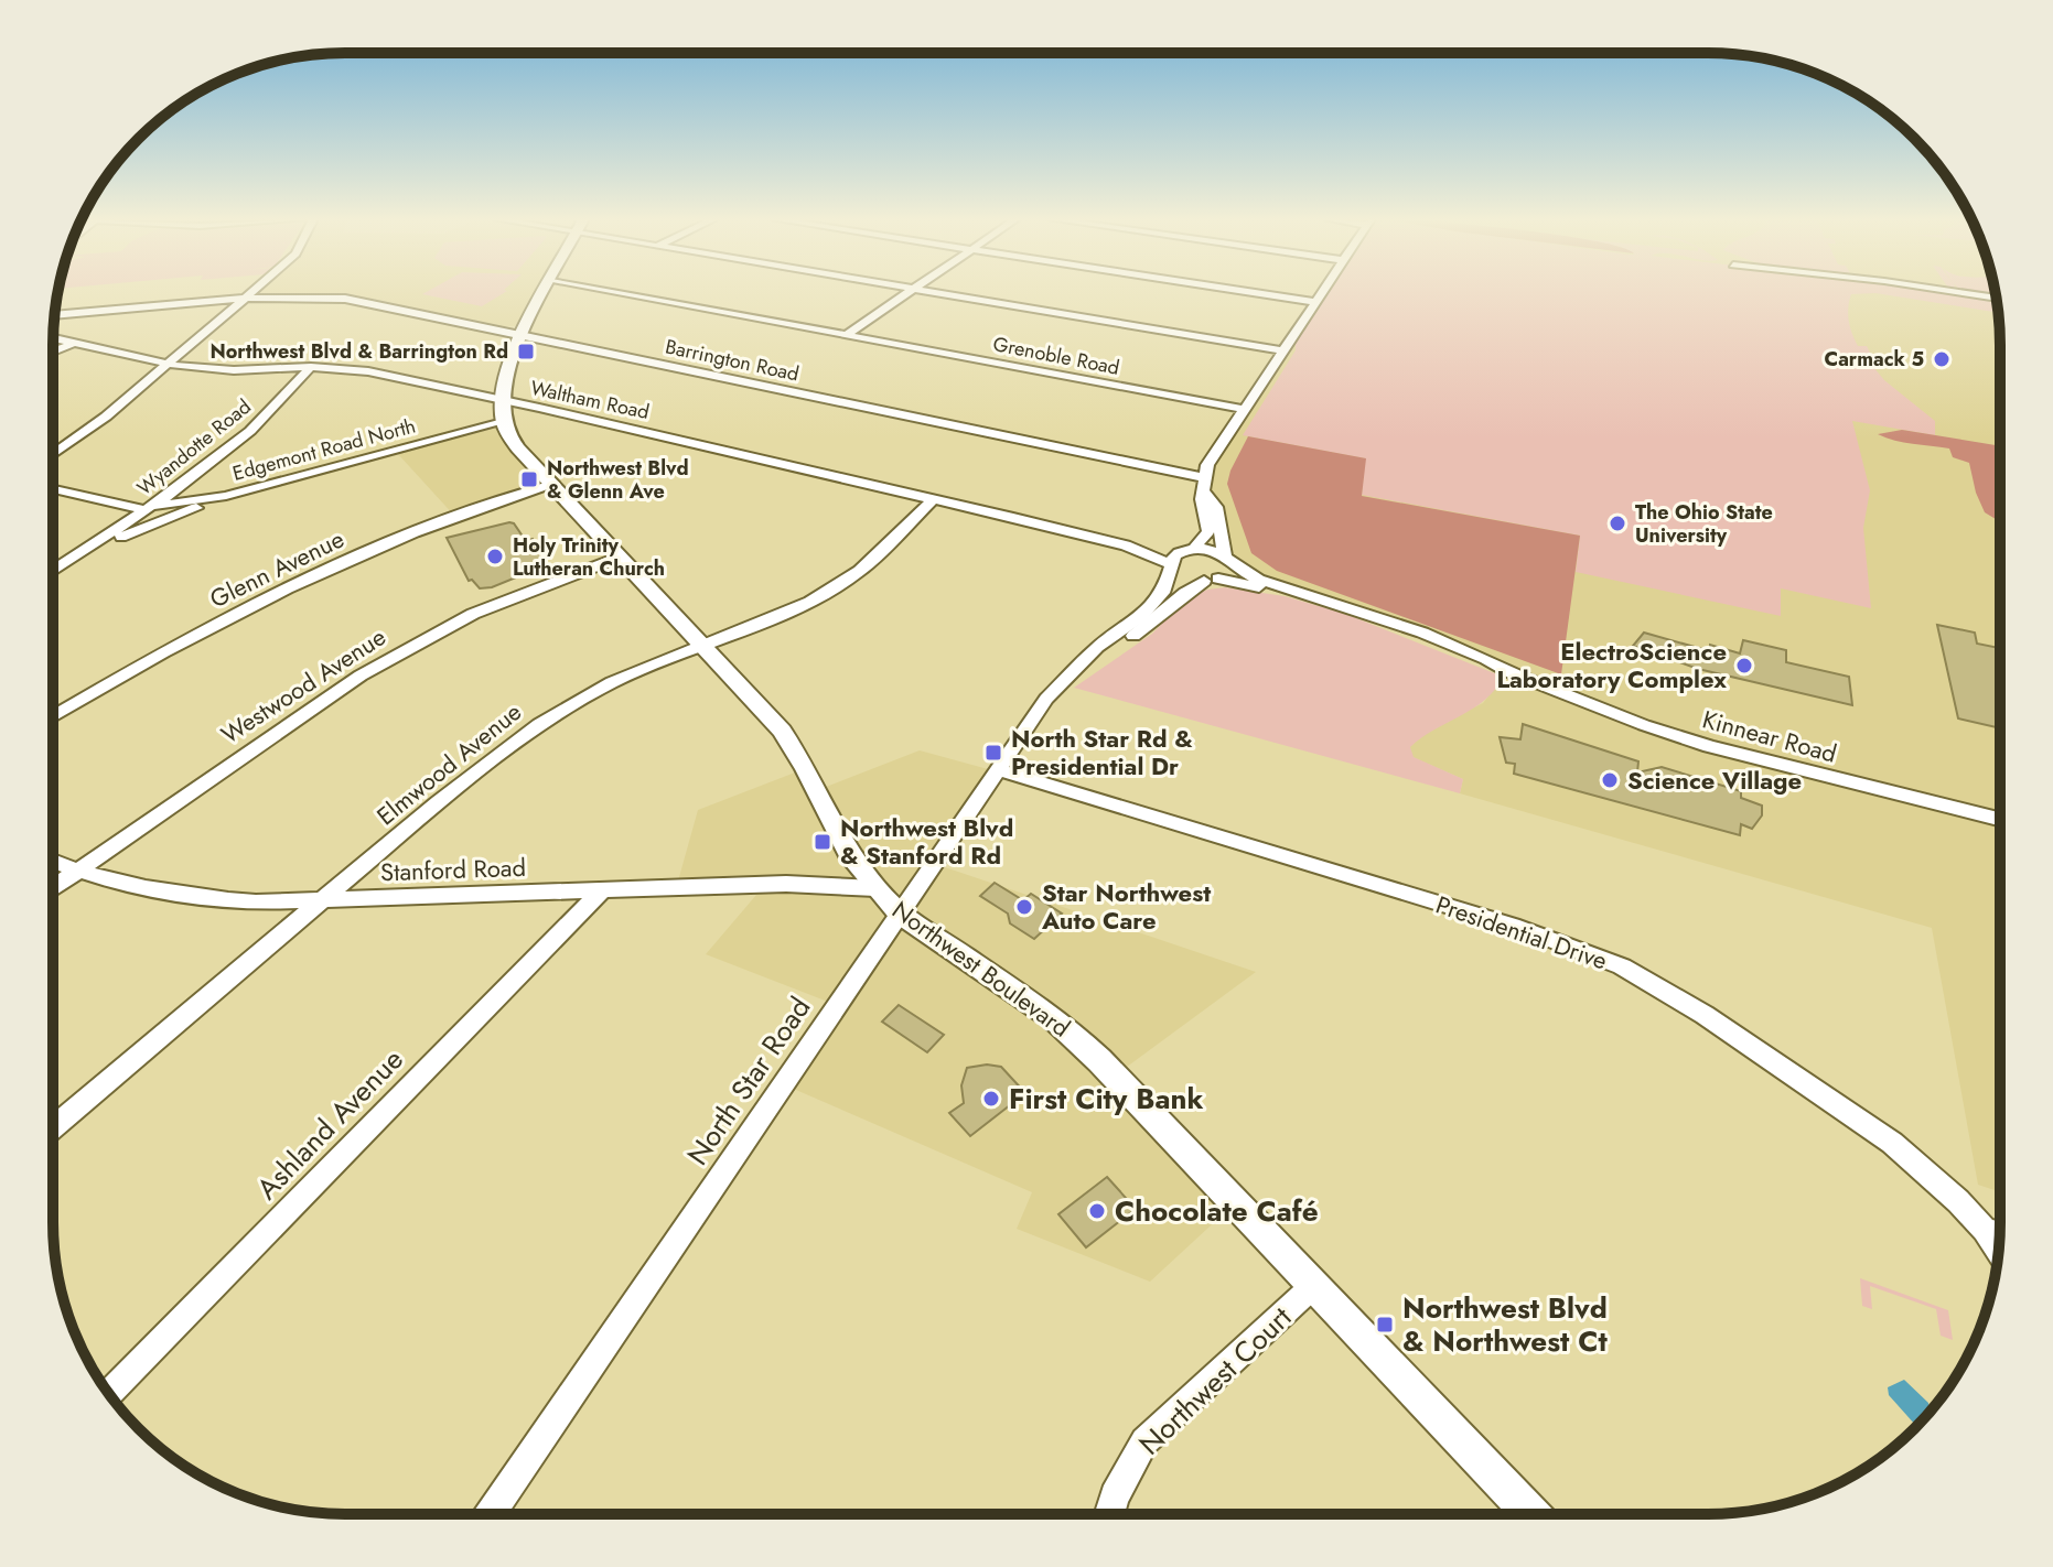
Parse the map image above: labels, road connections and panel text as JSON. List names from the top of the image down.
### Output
{
  "streets": {
    "main road": ["Northwest Boulevard"],
    "street": [
      "Grenoble Road",
      "Barrington Road",
      "Waltham Road",
      "Wyandotte Road",
      "Edgemont Road North",
      "Glenn Avenue",
      "Westwood Avenue",
      "Kinnear Road",
      "Elmwood Avenue",
      "Stanford Road",
      "Presidential Drive",
      "North Star Road",
      "Ashland Avenue",
      "Northwest Court"
    ]
  },
  "crossings": [
    ["Barrington Road", "Northwest Boulevard"],
    ["Waltham Road", "Wyandotte Road"],
    ["Waltham Road", "Kinnear Road"],
    ["Waltham Road", "Elmwood Avenue"],
    ["Waltham Road", "Northwest Boulevard"],
    ["Waltham Road", "North Star Road"],
    ["Wyandotte Road", "Edgemont Road North"],
    ["Edgemont Road North", "Northwest Boulevard"],
    ["Glenn Avenue", "Northwest Boulevard"],
    ["Westwood Avenue", "Stanford Road"],
    ["Westwood Avenue", "Northwest Boulevard"],
    ["Kinnear Road", "North Star Road"],
    ["Elmwood Avenue", "Stanford Road"],
    ["Elmwood Avenue", "Northwest Boulevard"],
    ["Stanford Road", "Northwest Boulevard"],
    ["Stanford Road", "Ashland Avenue"],
    ["Presidential Drive", "North Star Road"],
    ["Northwest Boulevard", "North Star Road"],
    ["Northwest Boulevard", "Northwest Court"]
  ],
  "places": {
    "transit": [
      "Northwest Blvd & Barrington Rd",
      "Northwest Blvd & Glenn Ave",
      "North Star Rd & Presidential Dr",
      "Northwest Blvd & Stanford Rd",
      "Northwest Blvd & Northwest Ct"
    ],
    "other": [
      "Carmack 5",
      "The Ohio State University",
      "Holy Trinity Lutheran Church",
      "ElectroScience Laboratory Complex",
      "Science Village",
      "Star Northwest Auto Care",
      "First City Bank",
      "Chocolate Café"
    ]
  }
}
